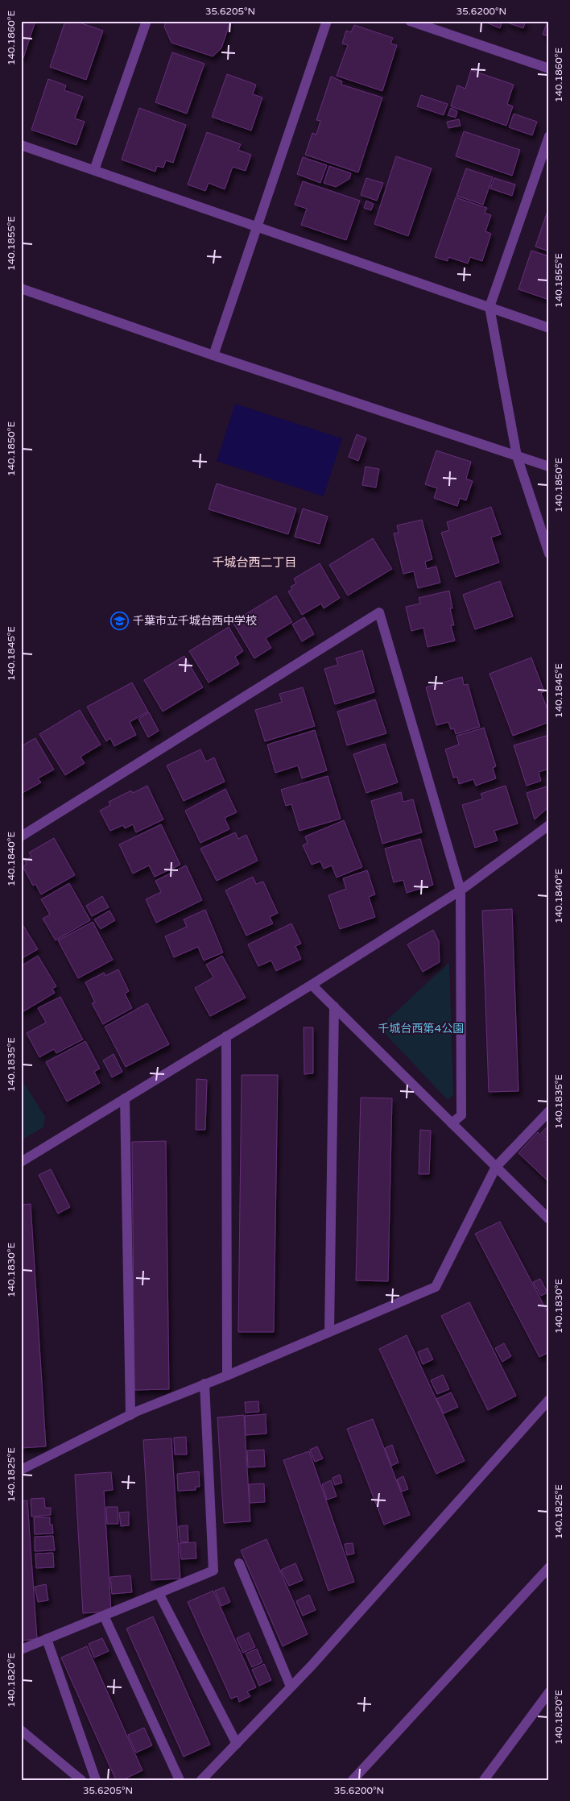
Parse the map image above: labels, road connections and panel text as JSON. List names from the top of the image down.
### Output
{
  "districts": ["千城台西二丁目"],
  "parks": ["千城台西第4公園"],
  "places": {
    "school or university": ["千葉市立千城台西中学校"]
  },
  "coordinates": [
    "35.6205°N",
    "35.6200°N",
    "140.1860°E",
    "140.1855°E",
    "140.1850°E",
    "140.1845°E",
    "140.1840°E",
    "140.1835°E",
    "140.1830°E",
    "140.1825°E",
    "140.1820°E"
  ]
}
